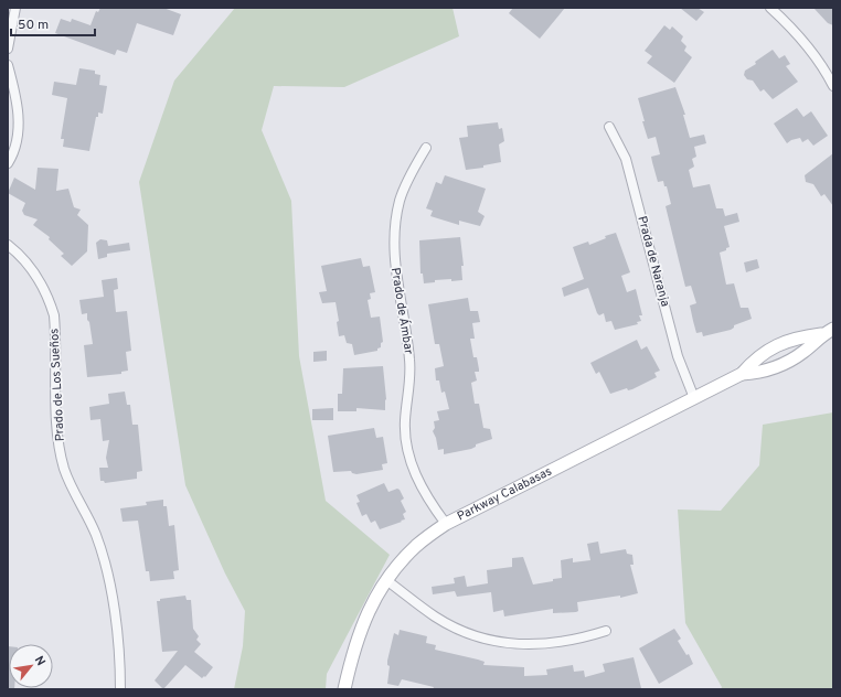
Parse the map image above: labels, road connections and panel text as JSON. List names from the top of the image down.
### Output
{
  "streets": {
    "street": [
      "Prada de Naranja",
      "Prado de Ámbar",
      "Prado de Los Sueños",
      "Parkway Calabasas"
    ]
  },
  "crossings": [
    ["Prada de Naranja", "Parkway Calabasas"],
    ["Prado de Ámbar", "Parkway Calabasas"]
  ],
  "scale_bar": "50 m",
  "north": "top right"
}
